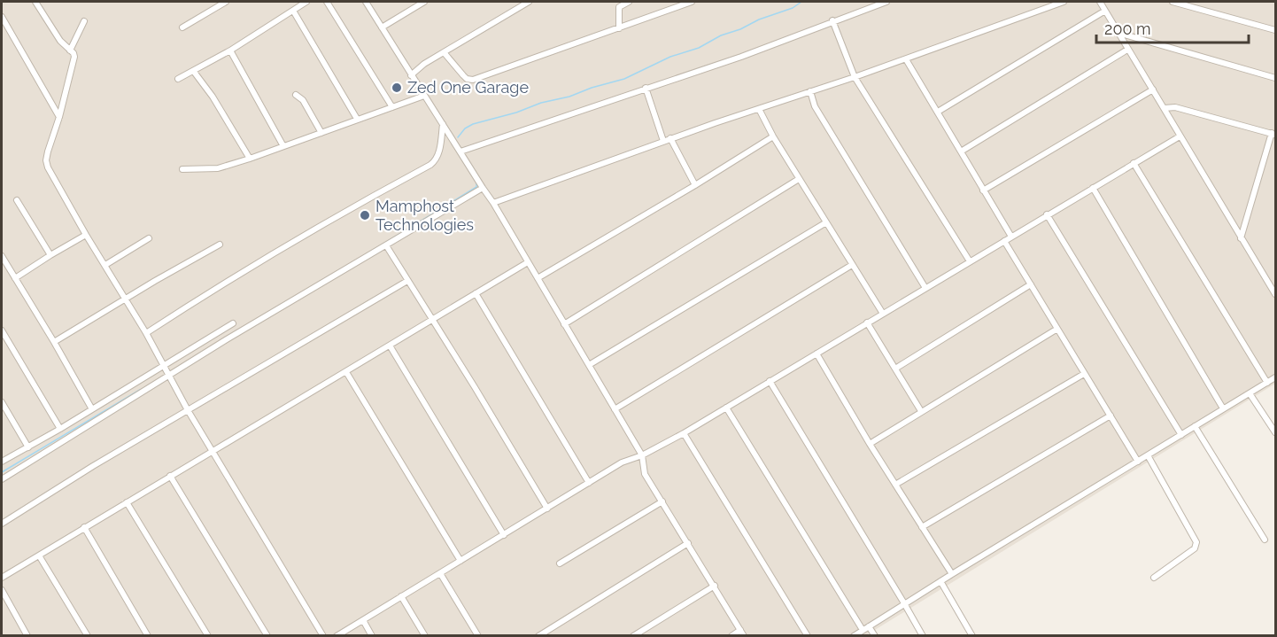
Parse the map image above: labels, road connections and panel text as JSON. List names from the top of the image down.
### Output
{
  "places": ["Zed One Garage", "Mamphost Technologies"],
  "scale_bar": "200 m"
}
